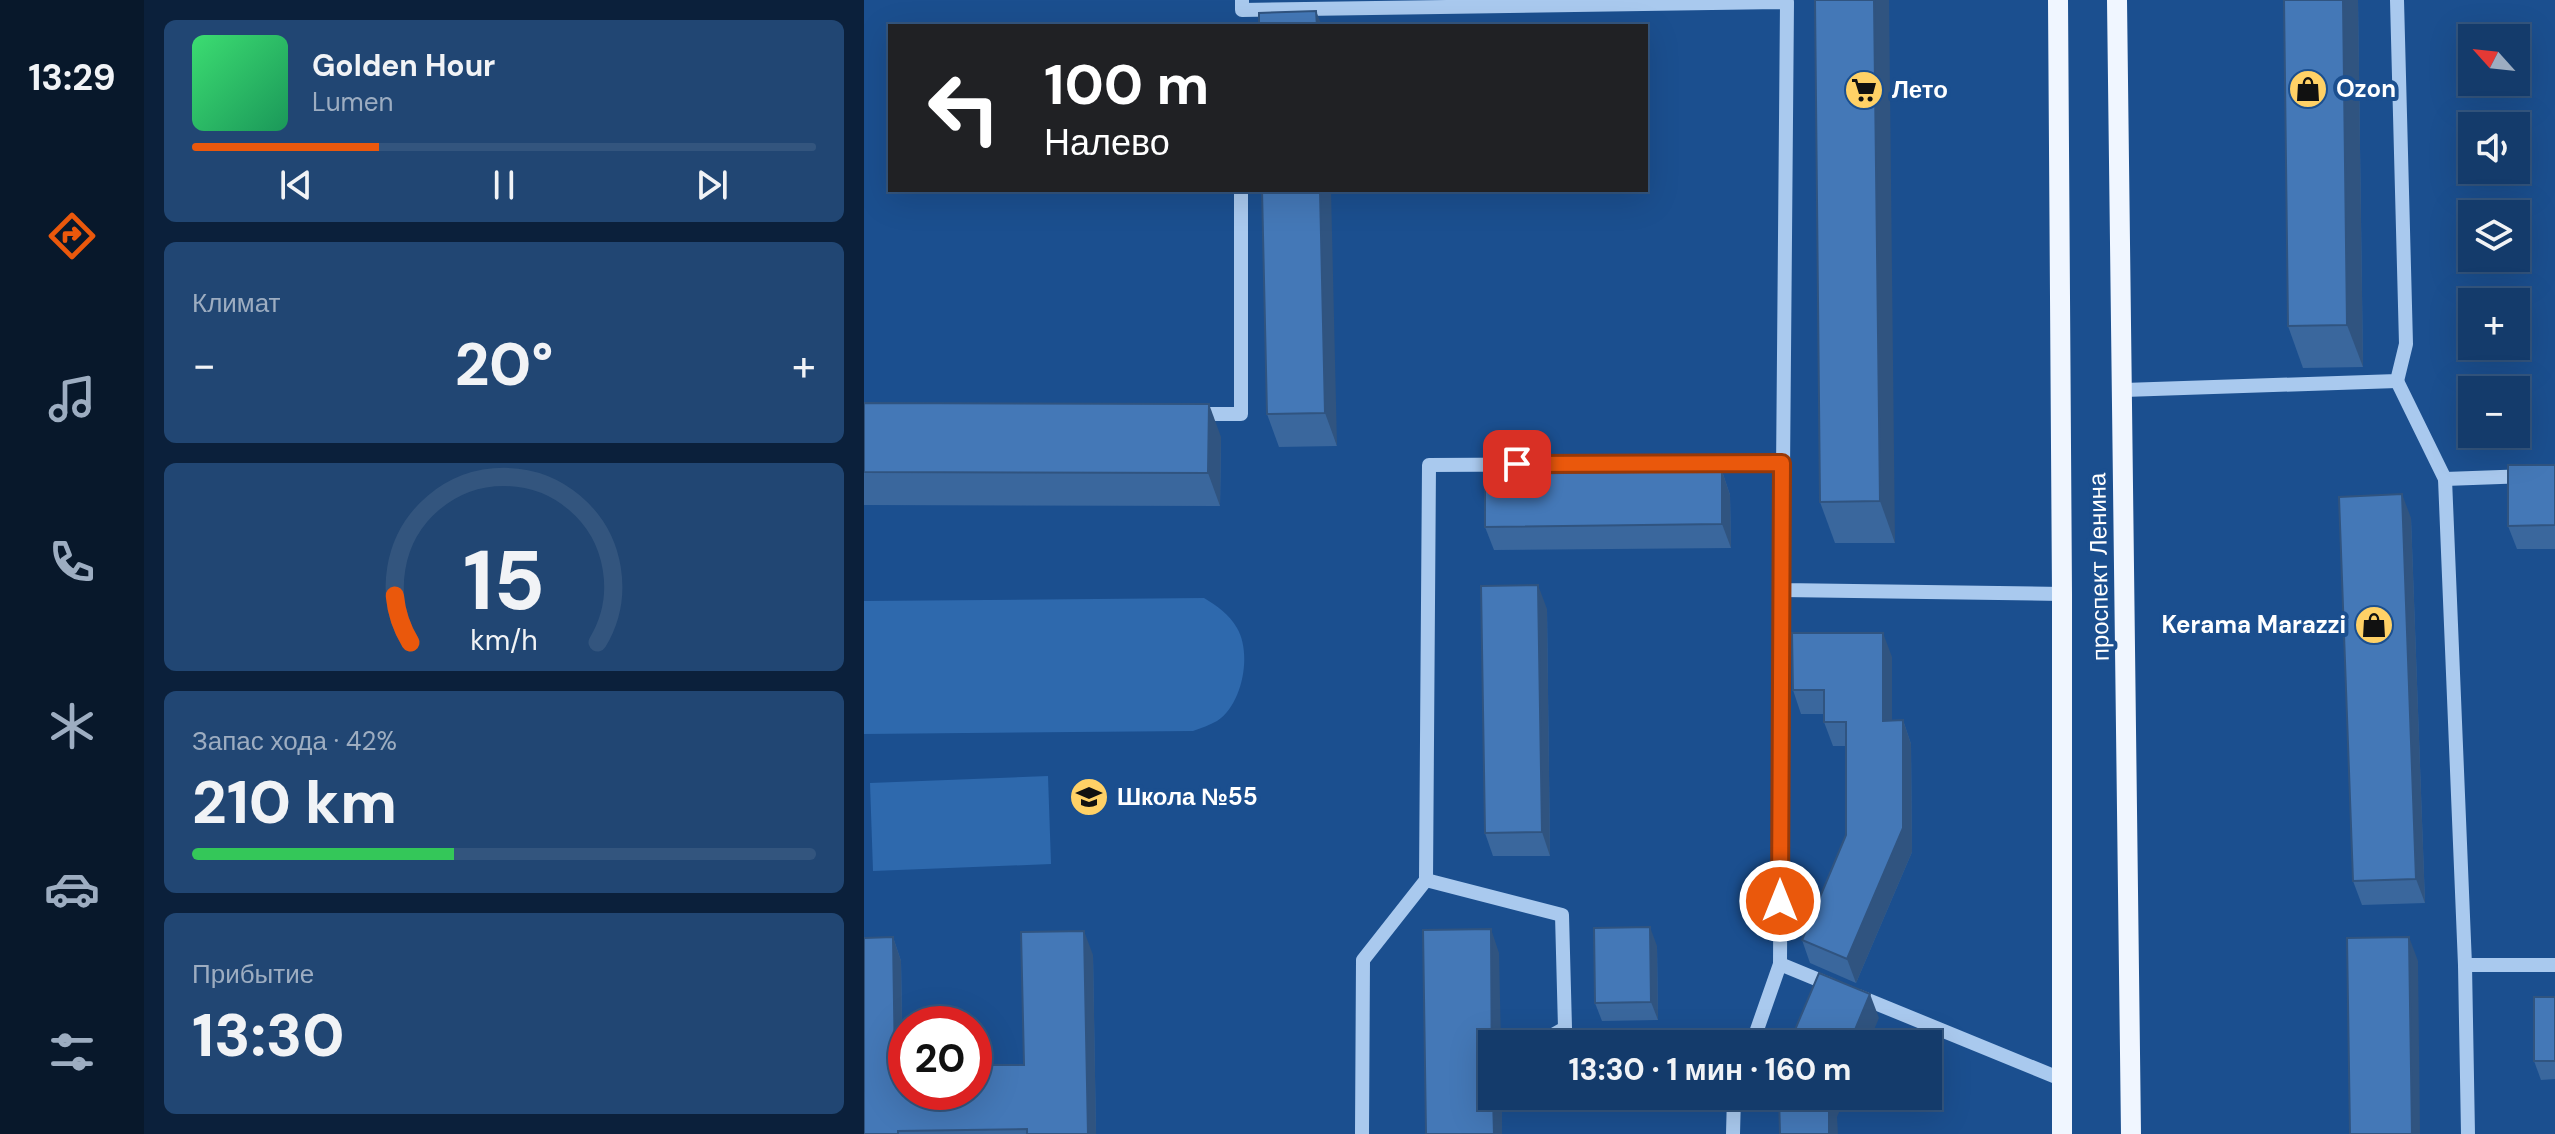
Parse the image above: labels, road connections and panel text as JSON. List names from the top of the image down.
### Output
{
  "streets": {
    "main road": ["проспект Ленина"]
  },
  "places": {
    "shop": ["Ozon", "Kerama Marazzi"],
    "supermarket": ["Лето"],
    "school or university": ["Школа №55"]
  },
  "north": "top left",
  "page": {
    "tabs": "13:29",
    "map_buttons": ["+", "−"],
    "turn": ["100 m", "Налево"],
    "song": ["Golden Hour", "Lumen"],
    "tile": [
      "Климат",
      ["Запас хода · 42%", "210 km"],
      ["Прибытие", "13:30"]
    ],
    "heat": ["−", "20°", "+"],
    "limit": "20",
    "trip": "13:30 · 1 мин · 160 m",
    "gauge": ["15", "km/h"]
  }
}
